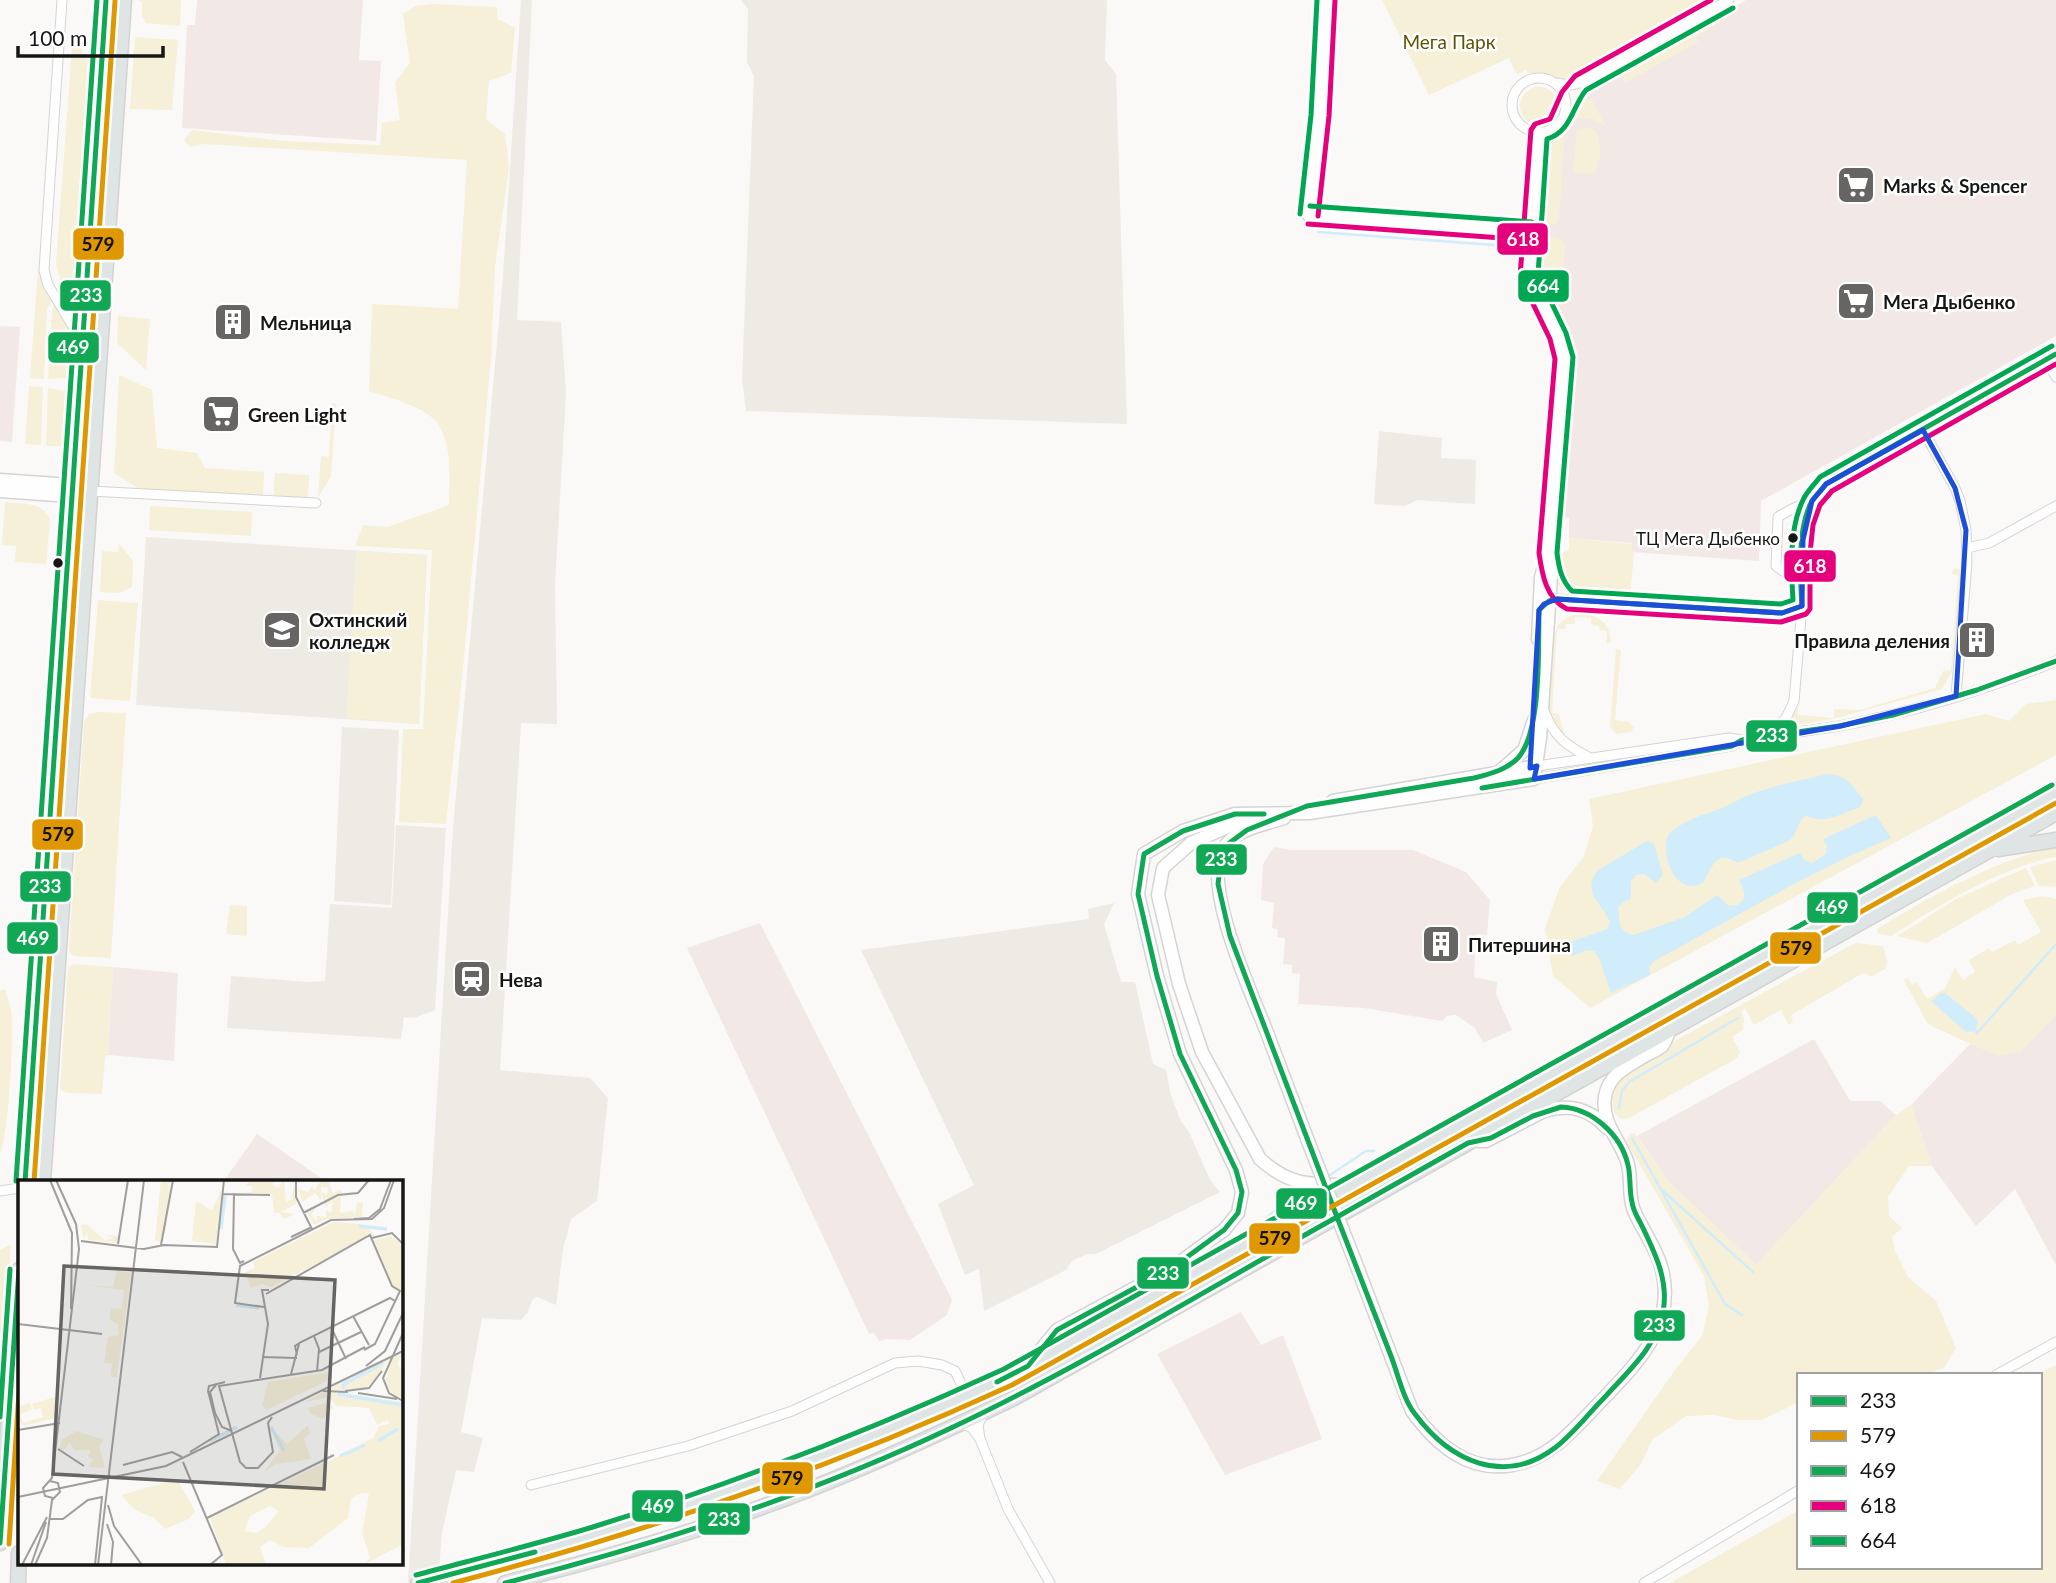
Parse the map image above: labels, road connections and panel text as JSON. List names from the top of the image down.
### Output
{
  "parks": ["Мега Парк"],
  "places": {
    "supermarket": ["Marks & Spencer", "Мега Дыбенко", "Green Light"],
    "building": ["Мельница", "Правила деления", "Питершина"],
    "other": ["ТЦ Мега Дыбенко"],
    "school or university": ["Охтинский колледж"],
    "station": ["Нева"]
  },
  "lines": [
    "transit line 233",
    "transit line 469",
    "transit line 618",
    "transit line 664",
    "transit line 579"
  ],
  "legend": [
    "233",
    "579",
    "469",
    "618",
    "664"
  ],
  "scale_bar": "100 m"
}
